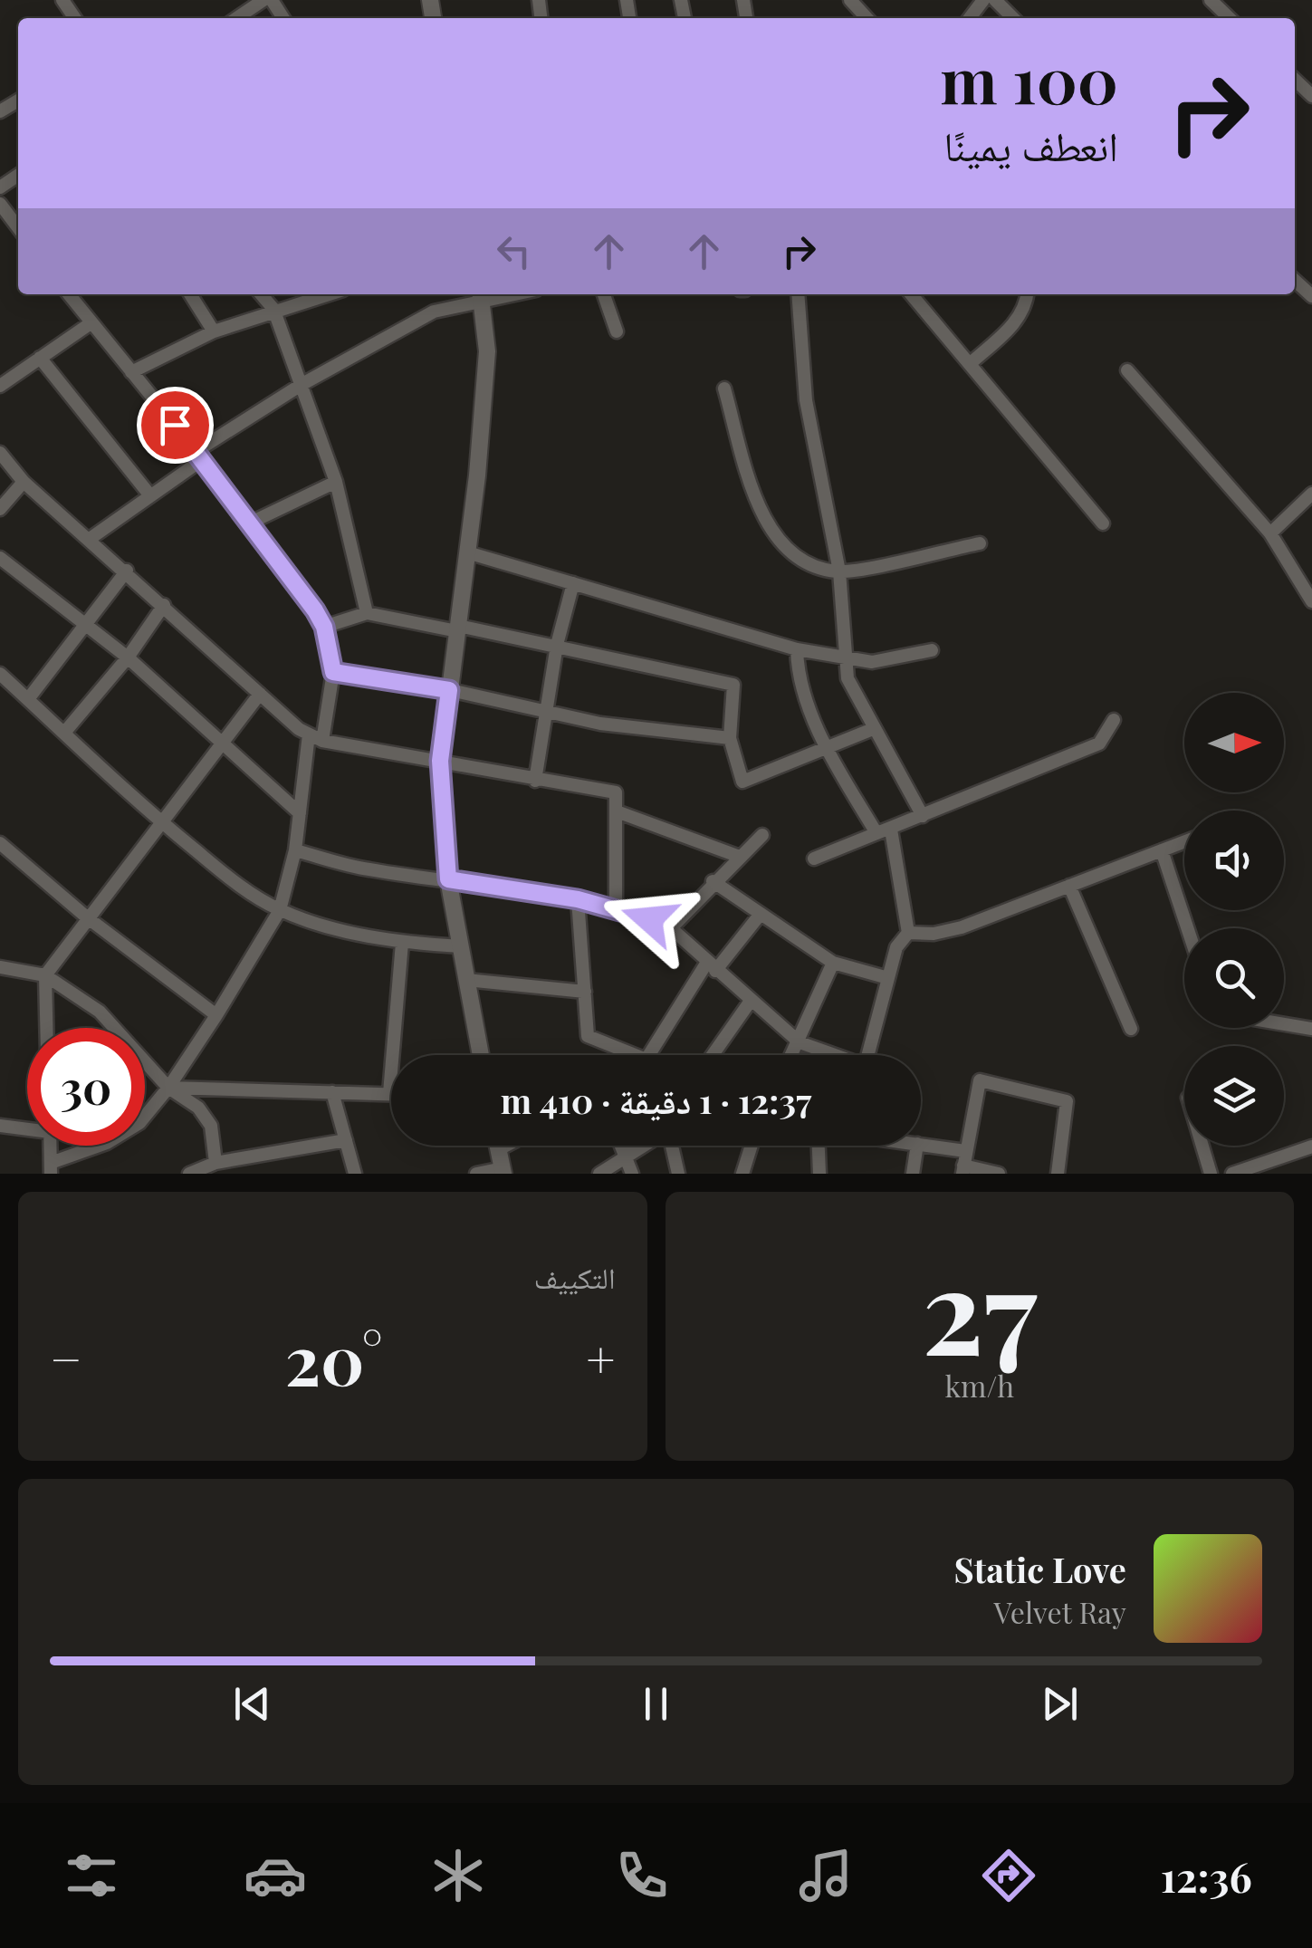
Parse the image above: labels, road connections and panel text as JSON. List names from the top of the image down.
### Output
{
  "north": "right",
  "page": {
    "turn": ["100 m", "انعطف يمينًا"],
    "limit": "30",
    "trip": "12:37 · 1 دقيقة · 410 m",
    "tile": [
      ["27", "km/h"],
      "التكييف"
    ],
    "heat": ["−", "20°", "+"],
    "song": ["Static Love", "Velvet Ray"],
    "tabs": "12:36"
  }
}
